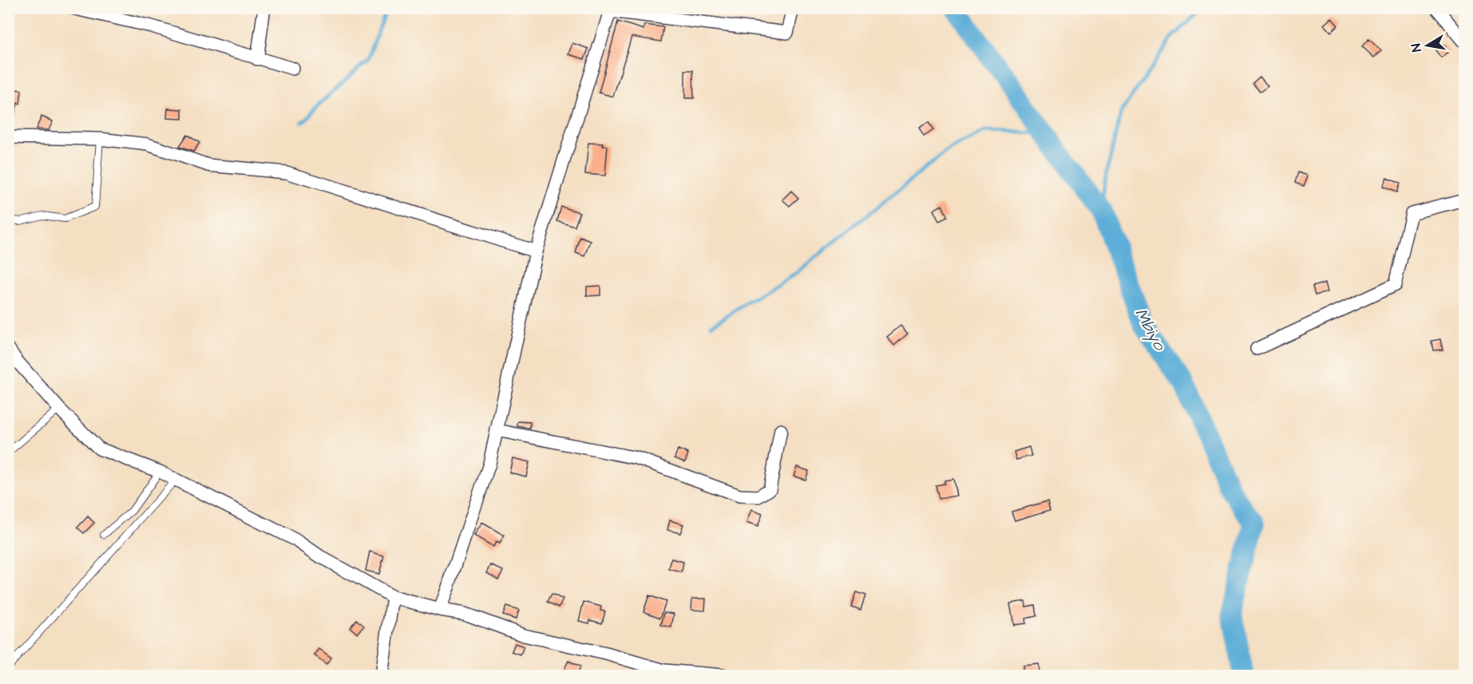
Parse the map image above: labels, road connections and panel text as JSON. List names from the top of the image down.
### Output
{
  "water": ["Mbiyo"],
  "north": "left"
}
